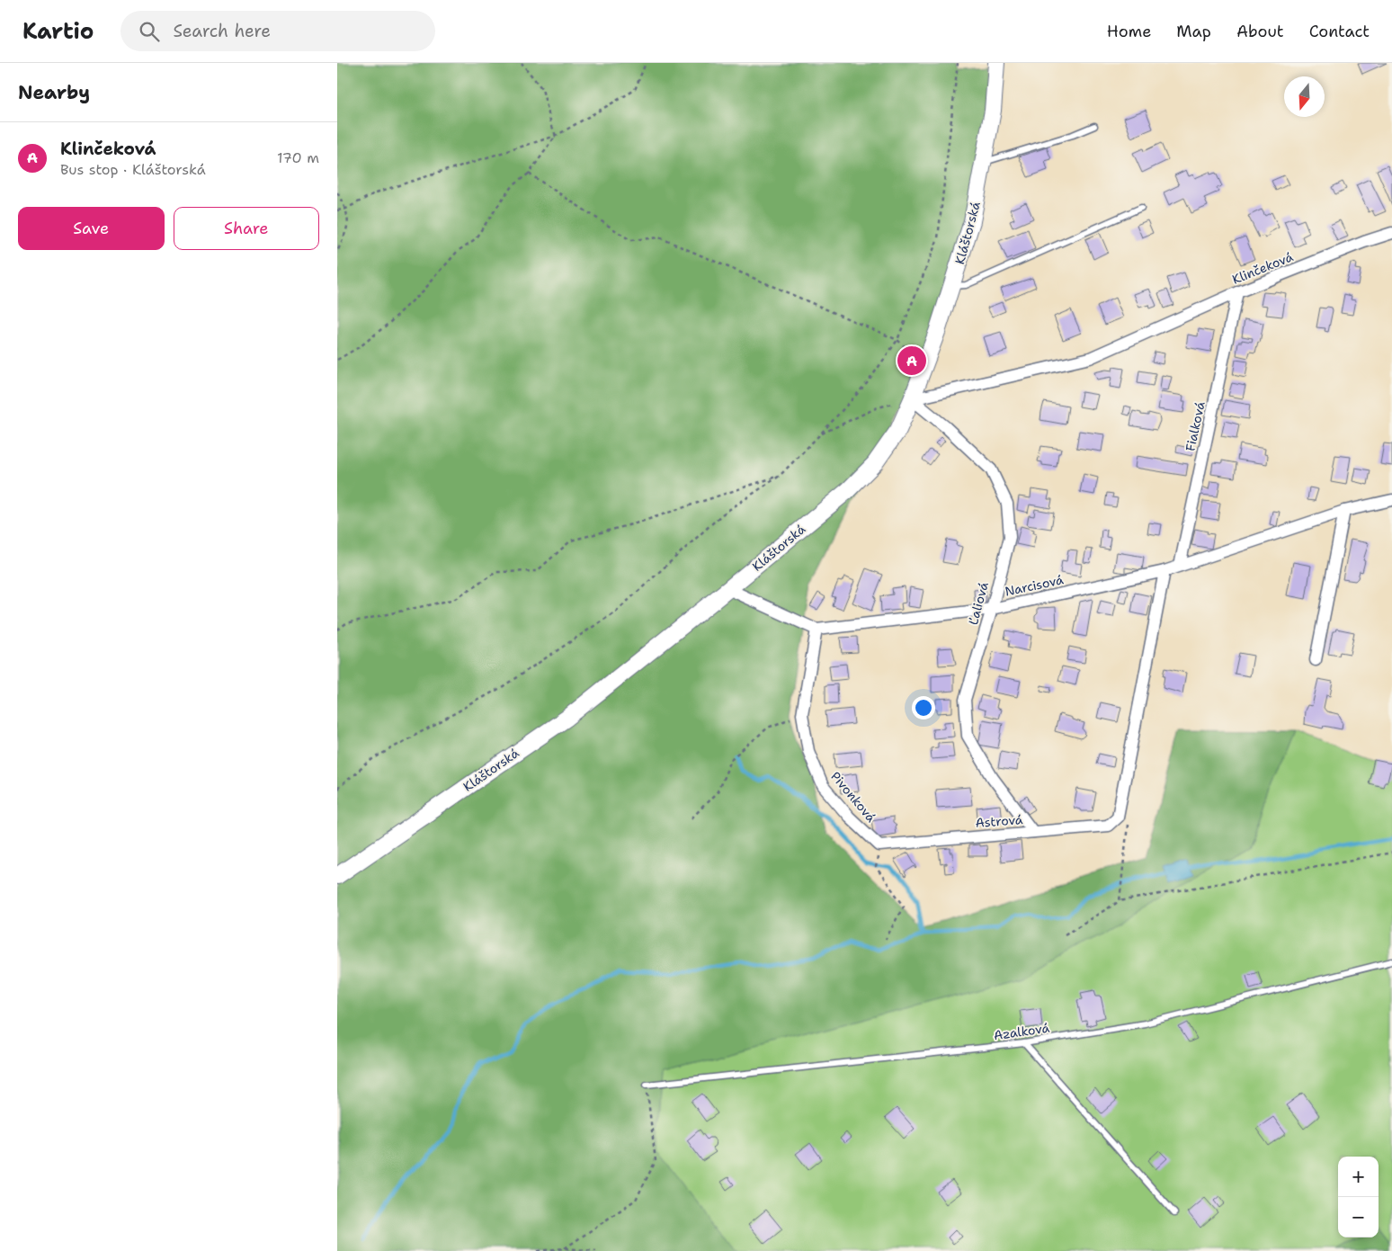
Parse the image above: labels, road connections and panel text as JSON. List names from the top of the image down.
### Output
{
  "streets": {
    "street": [
      "Kláštorská",
      "Klinčeková",
      "Fialková",
      "Narcisová",
      "Ľaliová",
      "Pivonková",
      "Astrová"
    ],
    "lane": ["Azalková"]
  },
  "crossings": [
    ["Kláštorská", "Klinčeková"],
    ["Kláštorská", "Ľaliová"],
    ["Klinčeková", "Fialková"],
    ["Klinčeková", "Ľaliová"],
    ["Fialková", "Narcisová"],
    ["Narcisová", "Ľaliová"],
    ["Narcisová", "Pivonková"],
    ["Ľaliová", "Astrová"],
    ["Pivonková", "Astrová"]
  ],
  "north": "bottom",
  "page": {
    "header": "Kartio",
    "search": "Search here",
    "nav": [
      "Home",
      "Map",
      "About",
      "Contact"
    ],
    "heading": "Nearby",
    "list": [
      {
        "mark": "A",
        "name": "Klinčeková",
        "note": "Bus stop · Kláštorská",
        "value": "170 m"
      }
    ],
    "buttons": ["Save", "Share"],
    "pins": "A",
    "map_buttons": ["+", "−"]
  }
}
